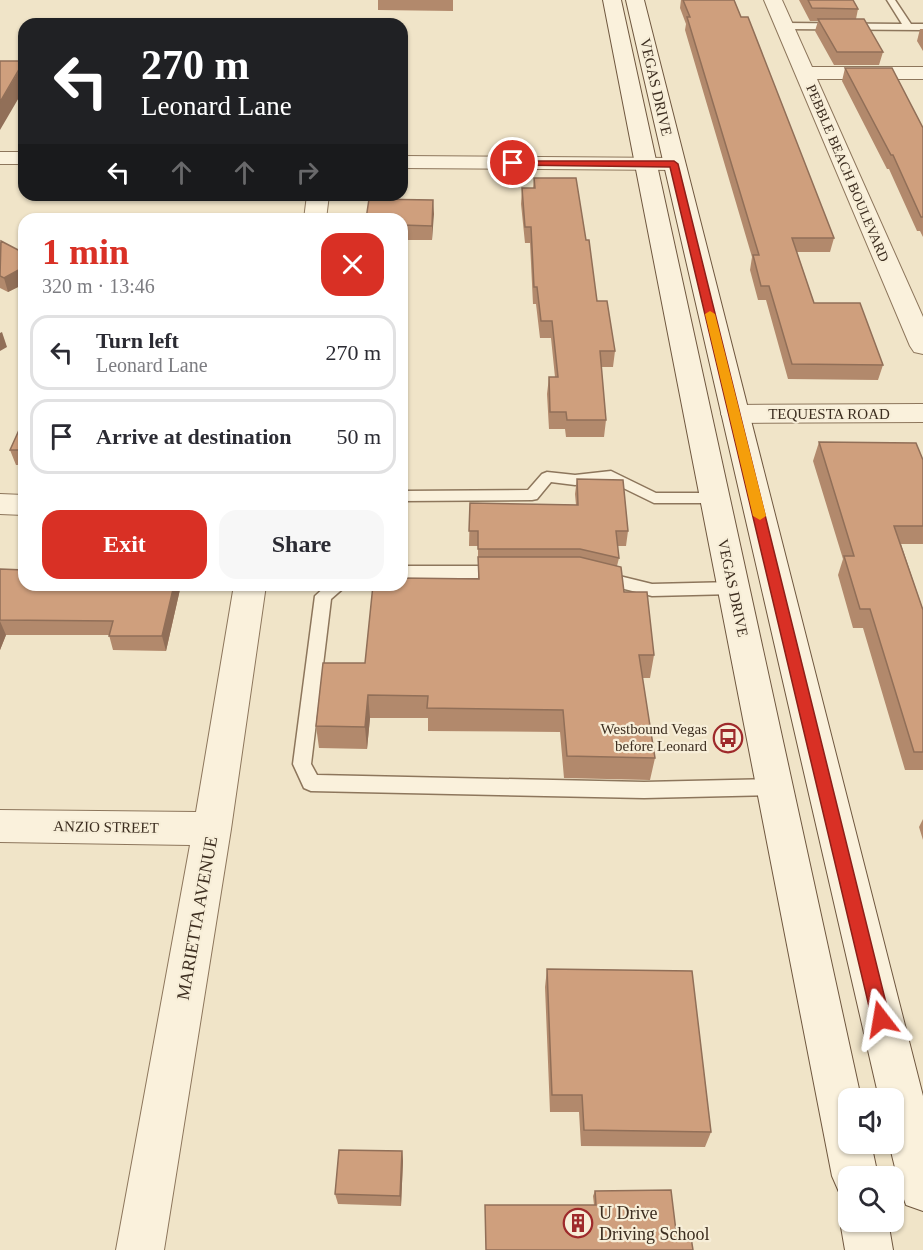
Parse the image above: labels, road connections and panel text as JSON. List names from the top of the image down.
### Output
{
  "streets": {
    "main road": [
      "VEGAS DRIVE",
      "PEBBLE BEACH BOULEVARD",
      "TEQUESTA ROAD",
      "ANZIO STREET",
      "MARIETTA AVENUE"
    ]
  },
  "crossings": [
    ["VEGAS DRIVE", "TEQUESTA ROAD"],
    ["ANZIO STREET", "MARIETTA AVENUE"]
  ],
  "places": {
    "bus stop": ["Westbound Vegas before Leonard"],
    "building": ["U Drive Driving School"]
  },
  "page": {
    "turn": ["270 m", "Leonard Lane"],
    "heading": ["1 min", "320 m · 13:46"],
    "list": [
      {
        "name": "Turn left",
        "note": "Leonard Lane",
        "value": "270 m"
      },
      {
        "name": "Arrive at destination",
        "value": "50 m"
      }
    ],
    "buttons": ["Exit", "Share"]
  }
}
